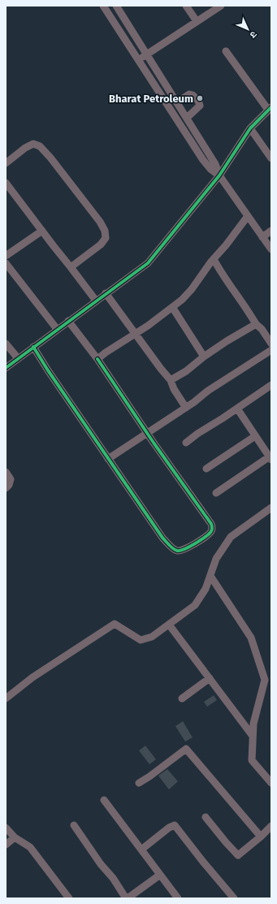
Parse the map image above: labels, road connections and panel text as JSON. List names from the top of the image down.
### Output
{
  "places": ["Bharat Petroleum"],
  "north": "bottom right"
}
